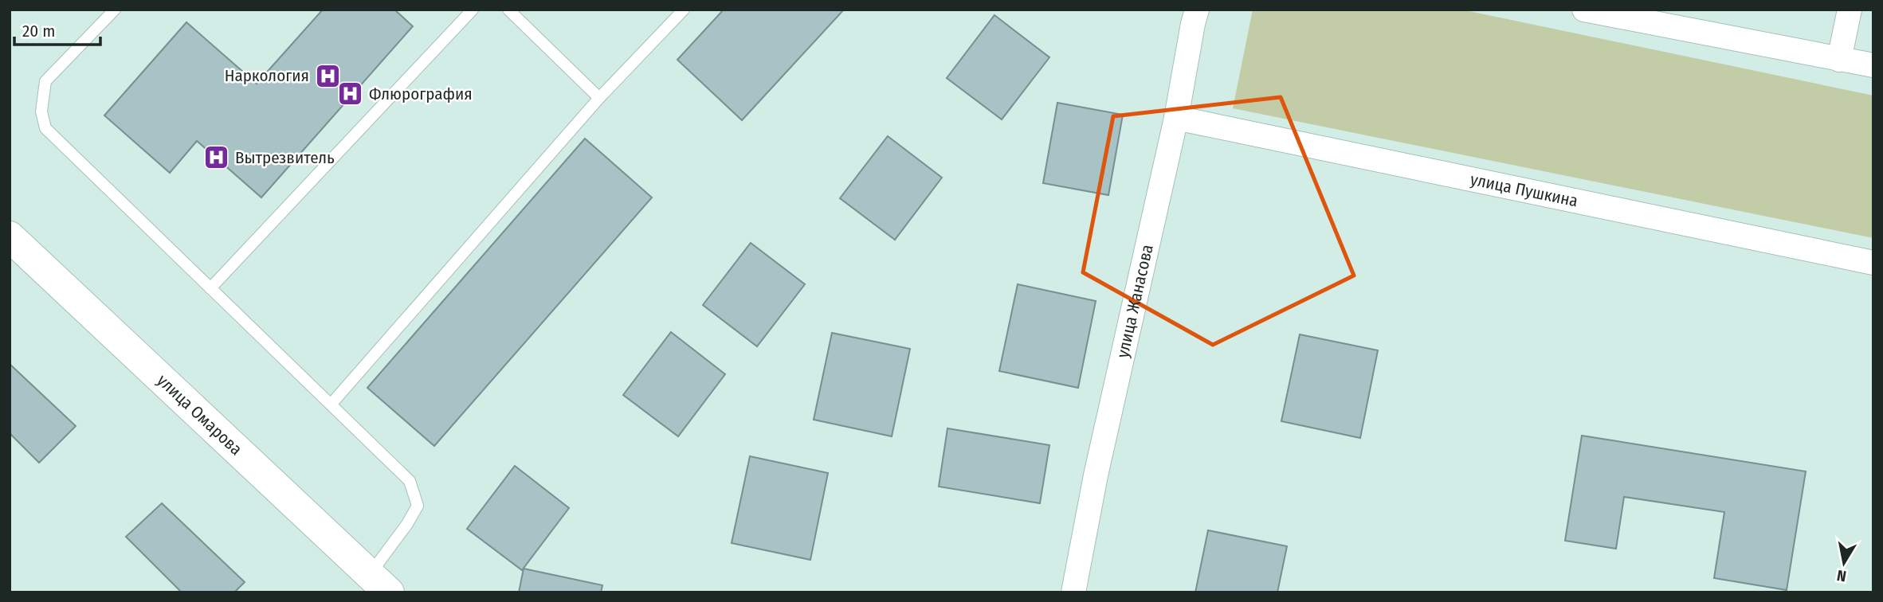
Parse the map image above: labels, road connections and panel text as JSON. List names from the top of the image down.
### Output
{
  "streets": {
    "street": ["улица Пушкина", "улица Жанасова", "улица Омарова"]
  },
  "crossings": [
    ["улица Пушкина", "улица Жанасова"]
  ],
  "places": {
    "hospital": ["Наркология", "Флюрография", "Вытрезвитель"]
  },
  "scale_bar": "20 m",
  "north": "bottom"
}
